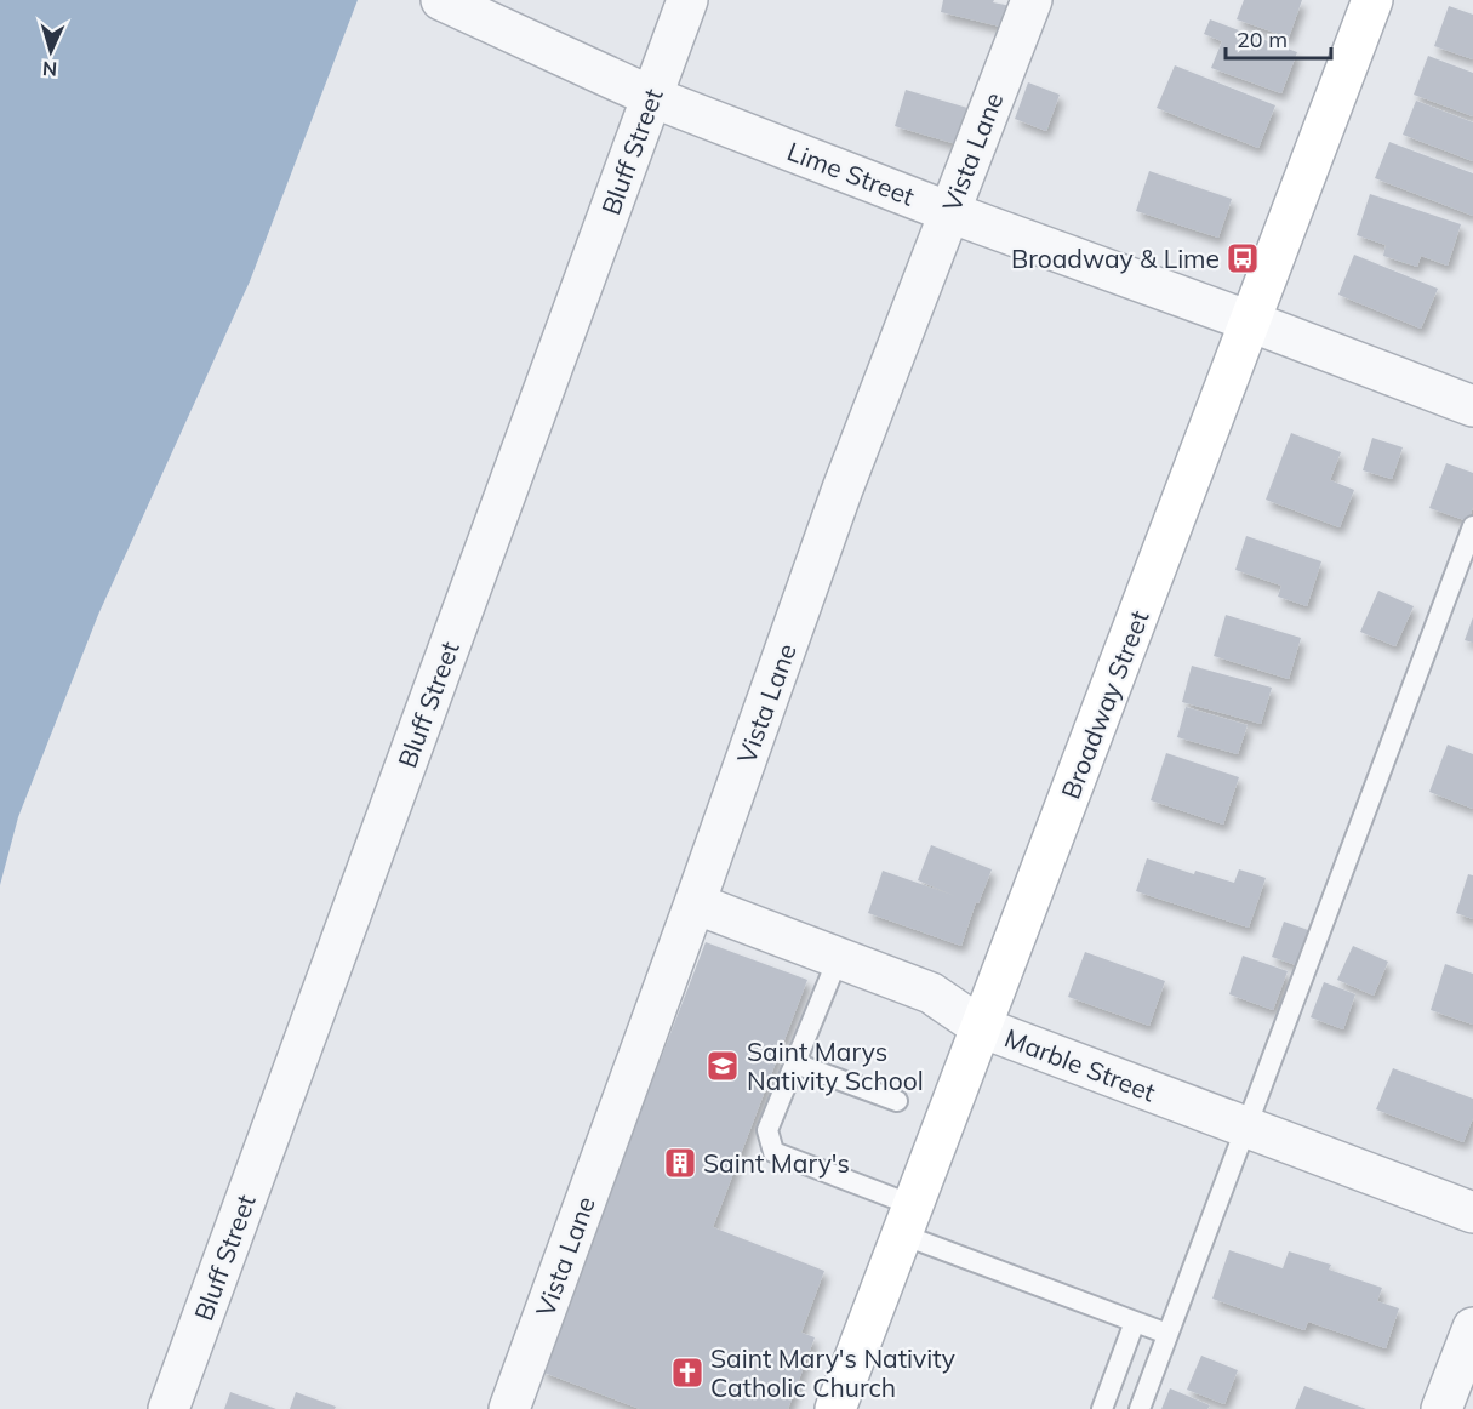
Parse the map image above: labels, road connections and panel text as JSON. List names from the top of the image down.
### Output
{
  "streets": {
    "street": [
      "Bluff Street",
      "Vista Lane",
      "Lime Street",
      "Broadway Street",
      "Marble Street"
    ]
  },
  "crossings": [
    ["Bluff Street", "Lime Street"],
    ["Vista Lane", "Lime Street"],
    ["Vista Lane", "Marble Street"],
    ["Lime Street", "Broadway Street"],
    ["Broadway Street", "Marble Street"]
  ],
  "places": {
    "bus stop": ["Broadway & Lime"],
    "school or university": ["Saint Marys Nativity School"],
    "building": ["Saint Mary's"],
    "church": ["Saint Mary's Nativity Catholic Church"]
  },
  "scale_bar": "20 m",
  "north": "bottom"
}
